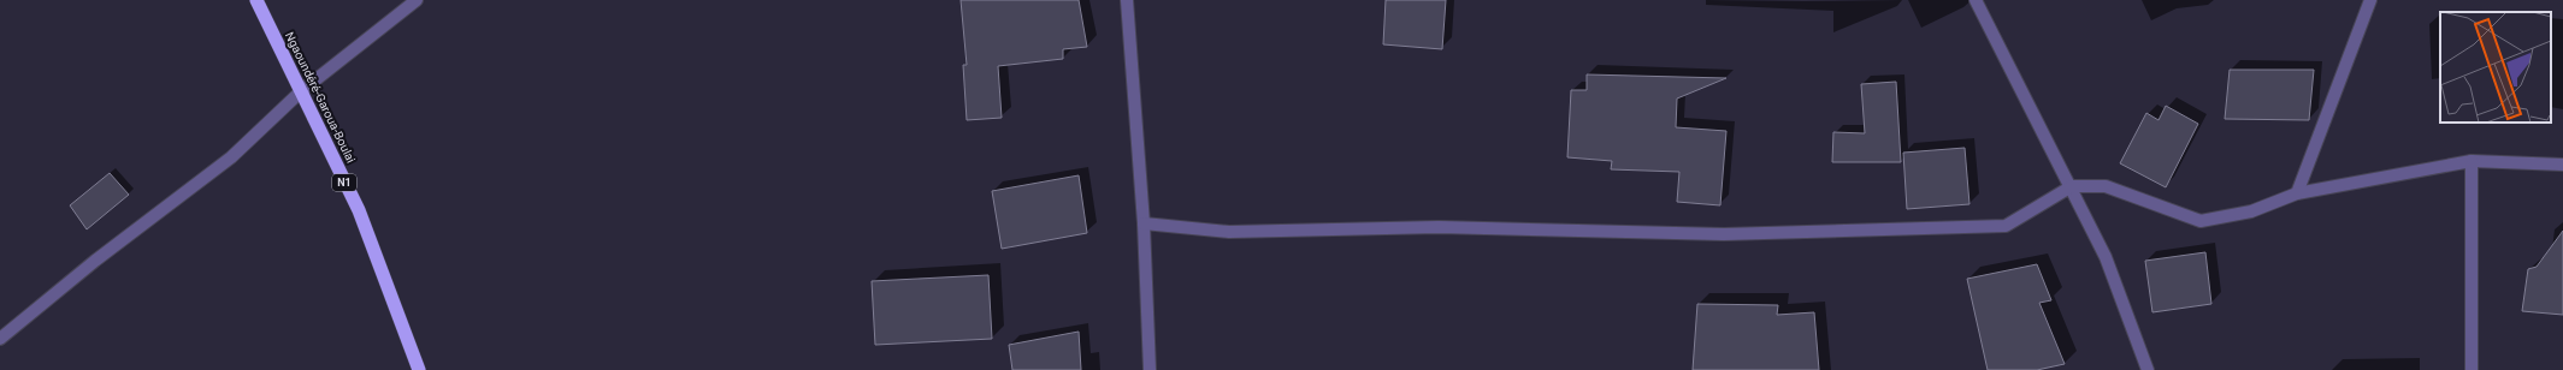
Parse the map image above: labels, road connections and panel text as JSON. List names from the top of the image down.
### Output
{
  "streets": {
    "highway": ["Ngaoundéré-Garoua-Boulai", "N1"]
  }
}
